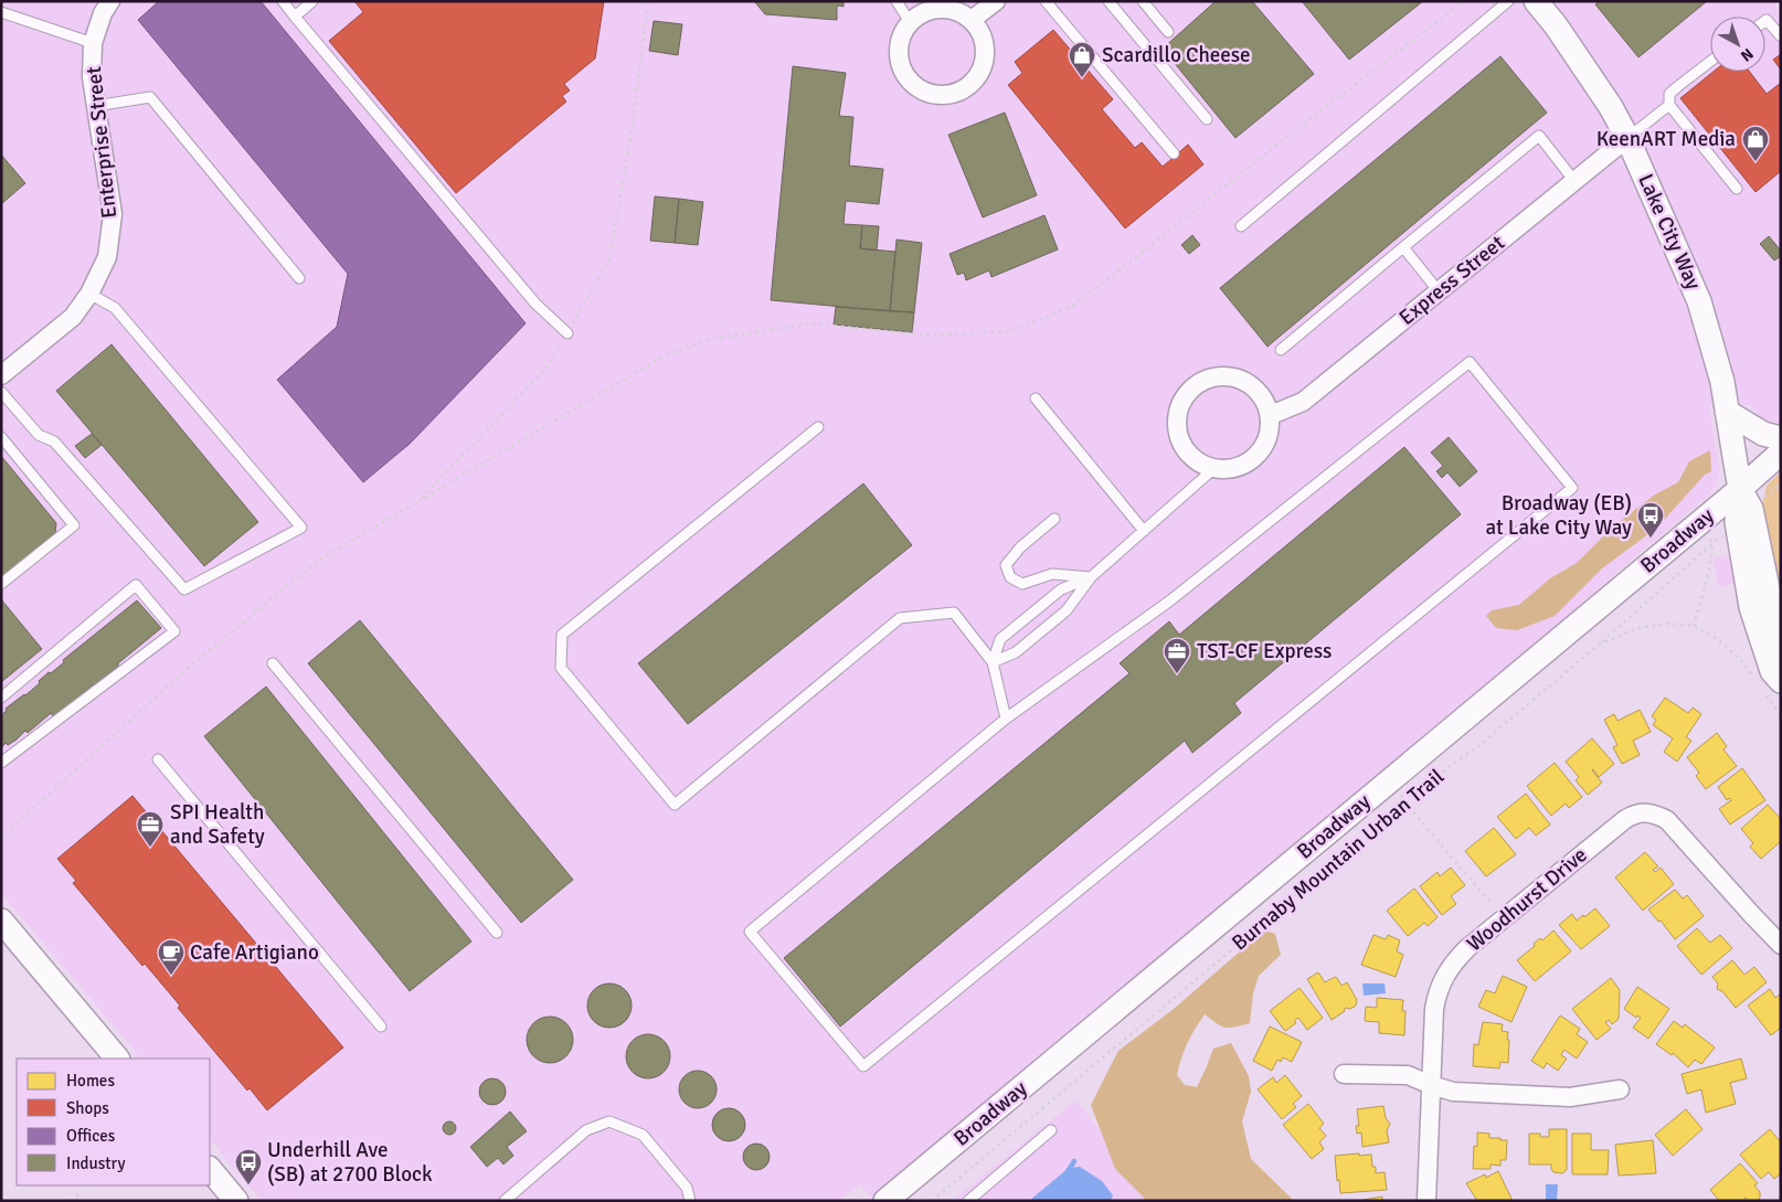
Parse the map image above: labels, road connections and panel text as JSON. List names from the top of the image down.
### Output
{
  "streets": {
    "street": [
      "Enterprise Street",
      "Lake City Way",
      "Express Street",
      "Broadway",
      "Woodhurst Drive"
    ],
    "path": ["Burnaby Mountain Urban Trail"]
  },
  "crossings": [
    ["Lake City Way", "Express Street"],
    ["Lake City Way", "Broadway"]
  ],
  "places": {
    "shop": ["Scardillo Cheese", "KeenART Media"],
    "bus stop": ["Broadway (EB) at Lake City Way", "Underhill Ave (SB) at 2700 Block"],
    "office": ["TST-CF Express", "SPI Health and Safety"],
    "cafe": ["Cafe Artigiano"]
  },
  "legend": [
    "Homes",
    "Shops",
    "Offices",
    "Industry"
  ],
  "north": "bottom right"
}
